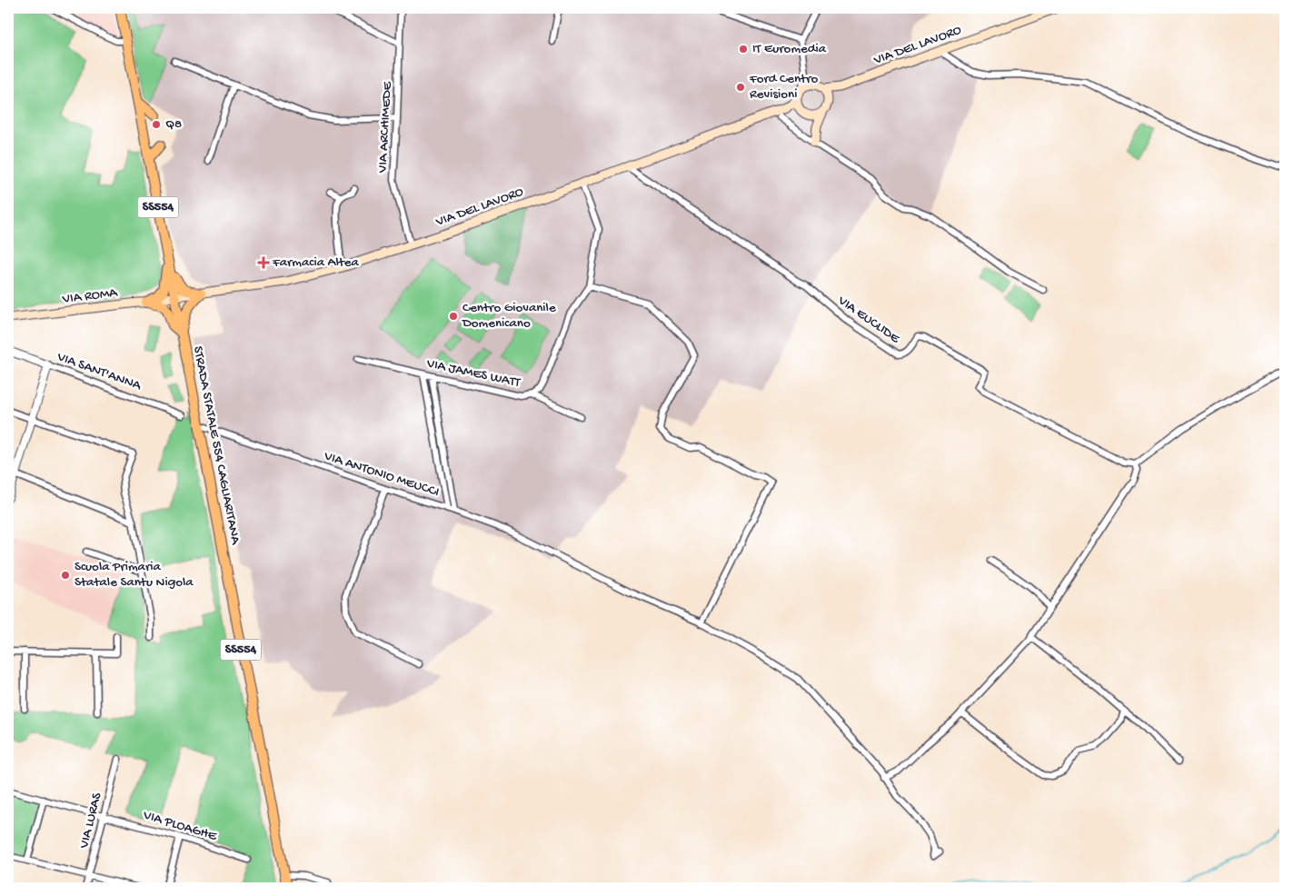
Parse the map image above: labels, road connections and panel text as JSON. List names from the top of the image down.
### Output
{
  "streets": {
    "main road": [
      "VIA DEL LAVORO",
      "SS554",
      "VIA ROMA",
      "STRADA STATALE 554 CAGLIARITANA"
    ],
    "street": [
      "VIA ARCHIMEDE",
      "VIA EUCLIDE",
      "VIA SANT'ANNA",
      "VIA JAMES WATT",
      "VIA ANTONIO MEUCCI",
      "VIA LURAS",
      "VIA PLOAGHE"
    ]
  },
  "crossings": [
    ["VIA DEL LAVORO", "VIA ARCHIMEDE"],
    ["VIA DEL LAVORO", "VIA ROMA"],
    ["VIA DEL LAVORO", "VIA EUCLIDE"],
    ["VIA DEL LAVORO", "STRADA STATALE 554 CAGLIARITANA"],
    ["VIA ROMA", "STRADA STATALE 554 CAGLIARITANA"],
    ["STRADA STATALE 554 CAGLIARITANA", "VIA ANTONIO MEUCCI"],
    ["VIA LURAS", "VIA PLOAGHE"]
  ],
  "places": {
    "other": [
      "IT Euromedia",
      "Ford Centro Revisioni",
      "Q8",
      "Centro Giovanile Domenicano",
      "Scuola Primaria Statale Santu Nigola"
    ],
    "health": ["Farmacia Altea"]
  }
}
